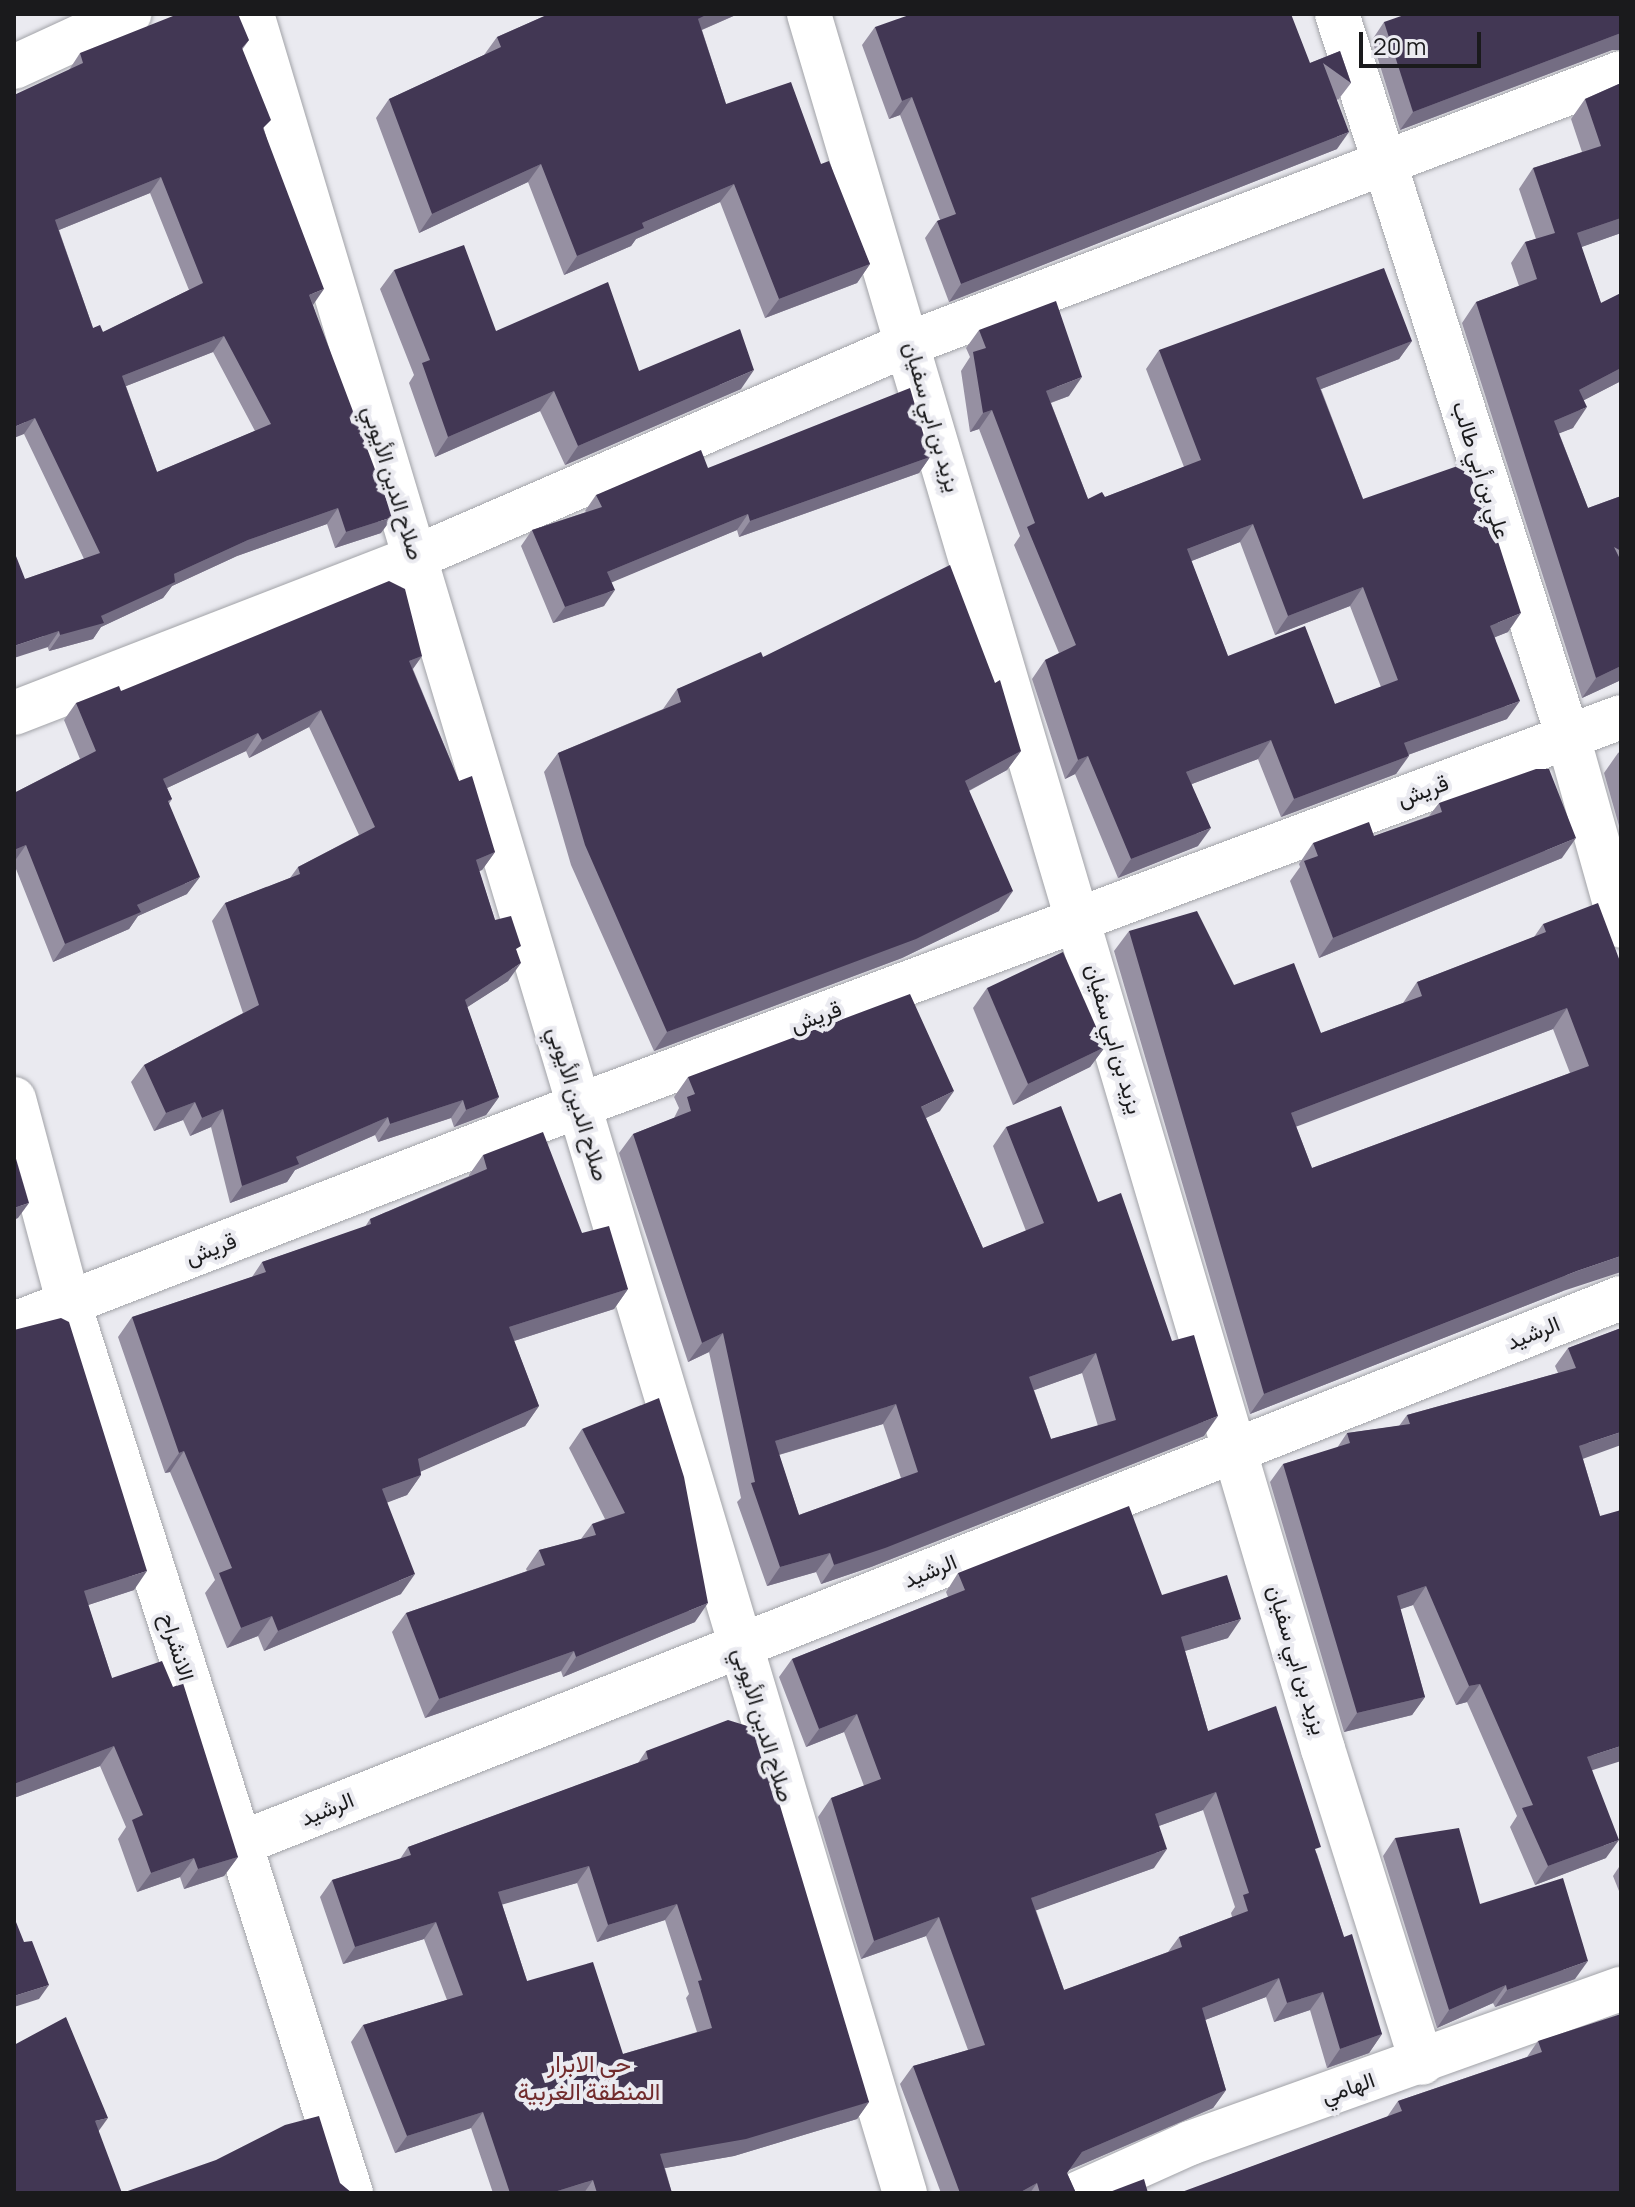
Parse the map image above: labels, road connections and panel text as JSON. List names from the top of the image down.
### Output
{
  "streets": {
    "street": [
      "يزيد بن ابي سفيان",
      "علي بن أبي طالب",
      "صلاح الدين الأيوبي",
      "قريش",
      "الرشيد",
      "الانشراح",
      "الهامي"
    ]
  },
  "crossings": [
    ["يزيد بن ابي سفيان", "قريش"],
    ["يزيد بن ابي سفيان", "الرشيد"],
    ["يزيد بن ابي سفيان", "الهامي"],
    ["علي بن أبي طالب", "قريش"],
    ["صلاح الدين الأيوبي", "قريش"],
    ["صلاح الدين الأيوبي", "الرشيد"],
    ["قريش", "الانشراح"],
    ["الرشيد", "الانشراح"]
  ],
  "districts": ["حي الابرار المنطقة الغربية"],
  "scale_bar": "20 m"
}
